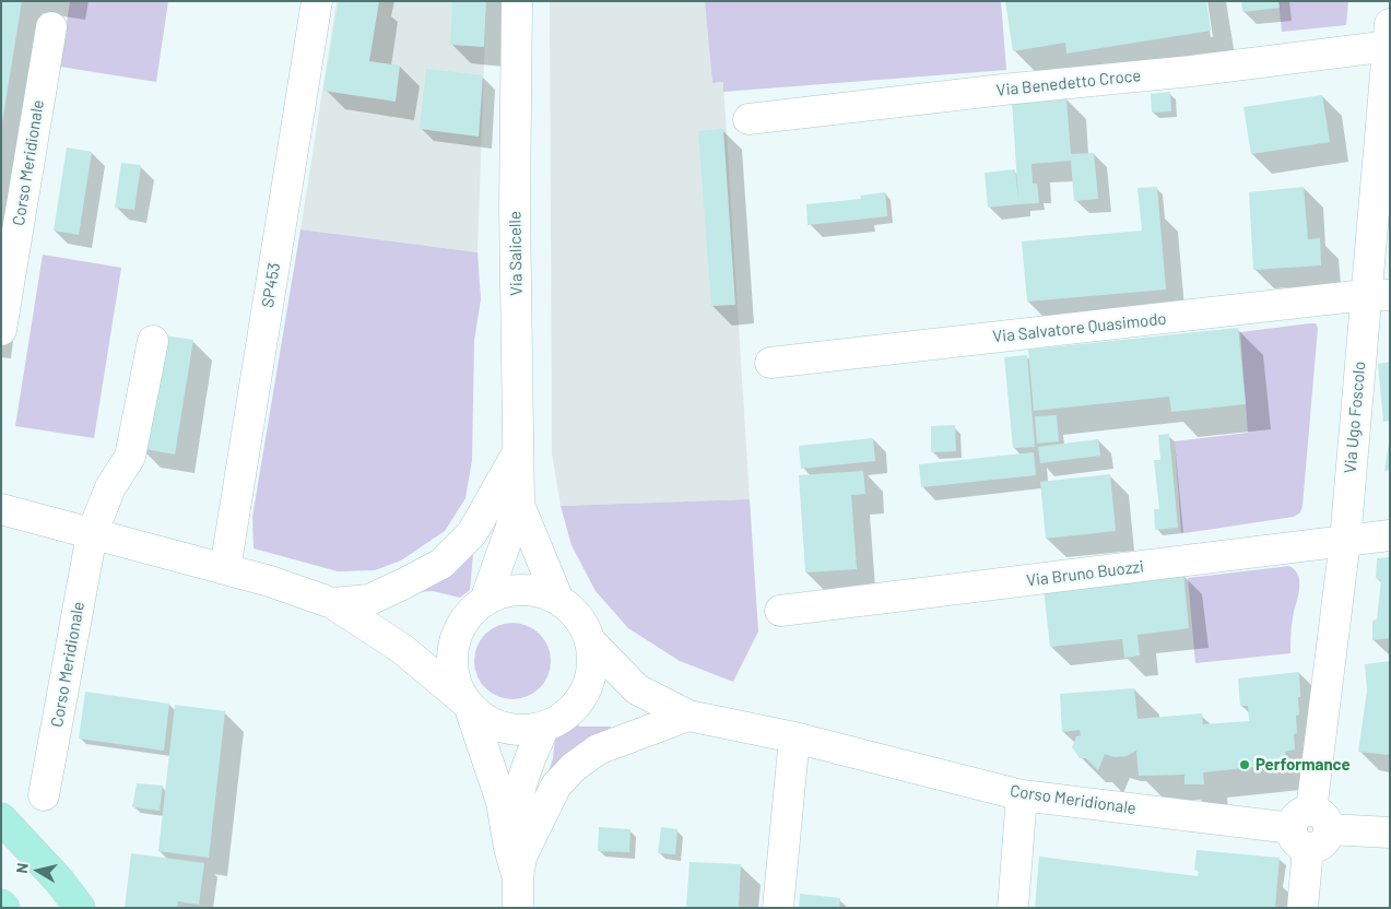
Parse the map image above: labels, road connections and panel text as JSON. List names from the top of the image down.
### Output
{
  "streets": {
    "street": [
      "Via Benedetto Croce",
      "Corso Meridionale",
      "Via Salicelle",
      "SP453",
      "Via Salvatore Quasimodo",
      "Via Ugo Foscolo",
      "Via Bruno Buozzi"
    ]
  },
  "crossings": [
    ["Via Benedetto Croce", "Via Ugo Foscolo"],
    ["Corso Meridionale", "Via Ugo Foscolo"],
    ["Via Salvatore Quasimodo", "Via Ugo Foscolo"],
    ["Via Ugo Foscolo", "Via Bruno Buozzi"]
  ],
  "places": ["Performance"],
  "north": "left"
}
